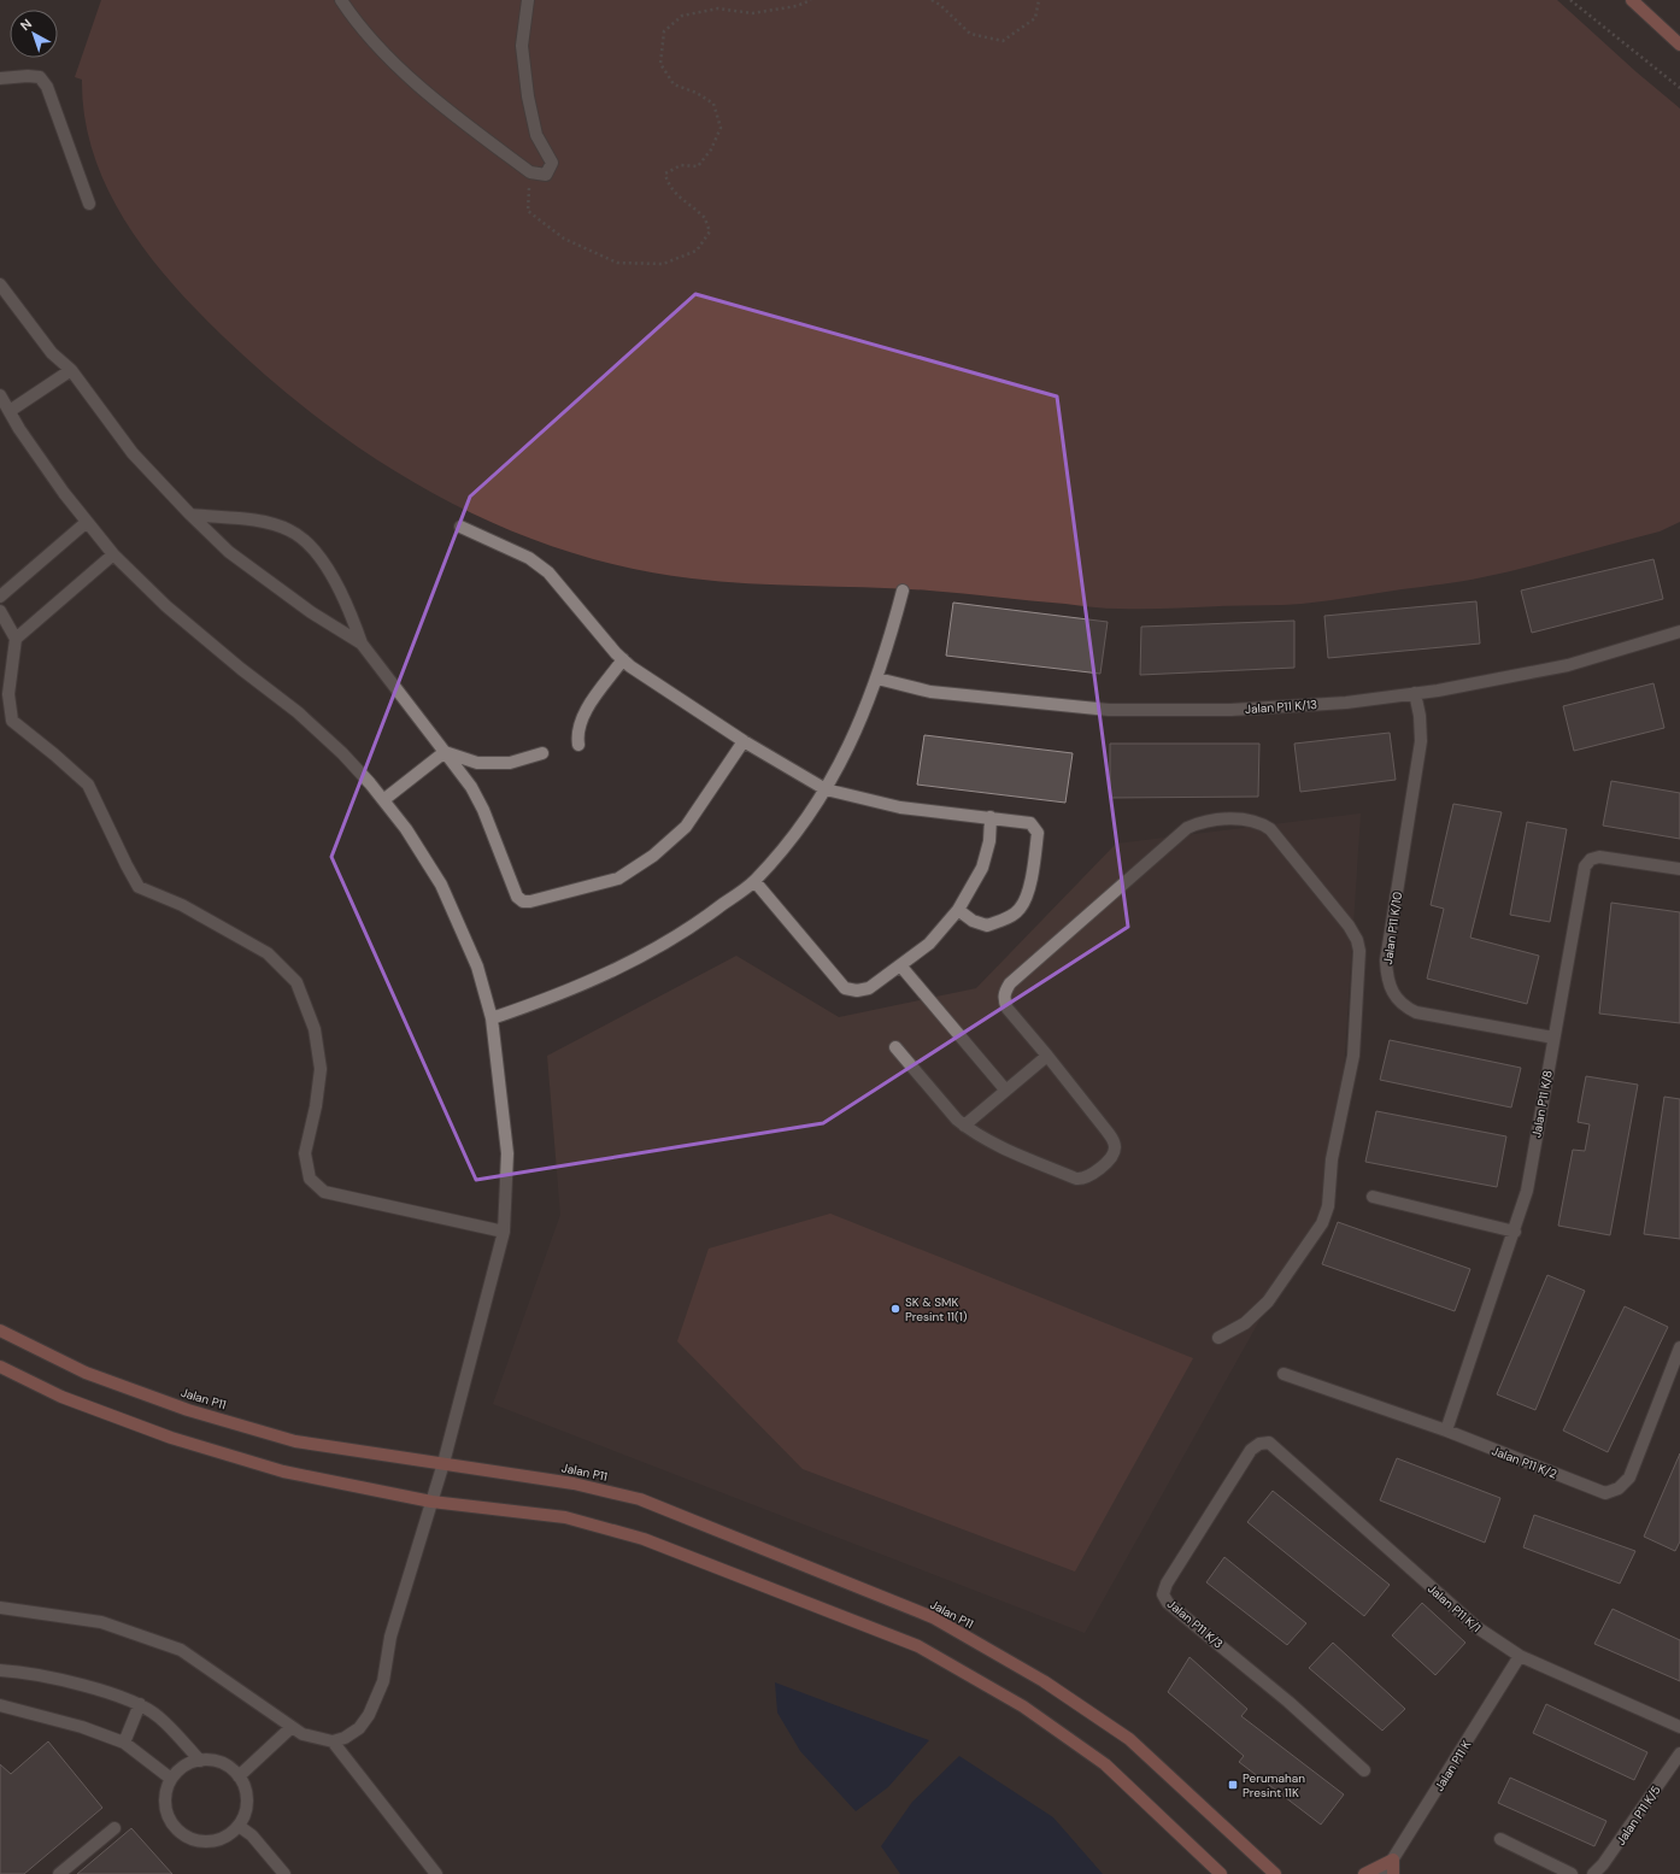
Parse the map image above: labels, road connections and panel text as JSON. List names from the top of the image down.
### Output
{
  "streets": {
    "main road": ["Jalan P11"],
    "street": [
      "Jalan P11 K/13",
      "Jalan P11 K/10",
      "Jalan P11 K/8",
      "Jalan P11 K/2",
      "Jalan P11 K/1",
      "Jalan P11 K/3",
      "Jalan P11 K",
      "Jalan P11 K/5"
    ]
  },
  "crossings": [
    ["Jalan P11 K/13", "Jalan P11 K/10"],
    ["Jalan P11 K/10", "Jalan P11 K/8"],
    ["Jalan P11 K/8", "Jalan P11 K/2"],
    ["Jalan P11 K/1", "Jalan P11 K/3"],
    ["Jalan P11 K/1", "Jalan P11 K"]
  ],
  "places": {
    "other": ["SK & SMK Presint 11(1)"],
    "transit": ["Perumahan Presint 11K"]
  },
  "north": "top left"
}
